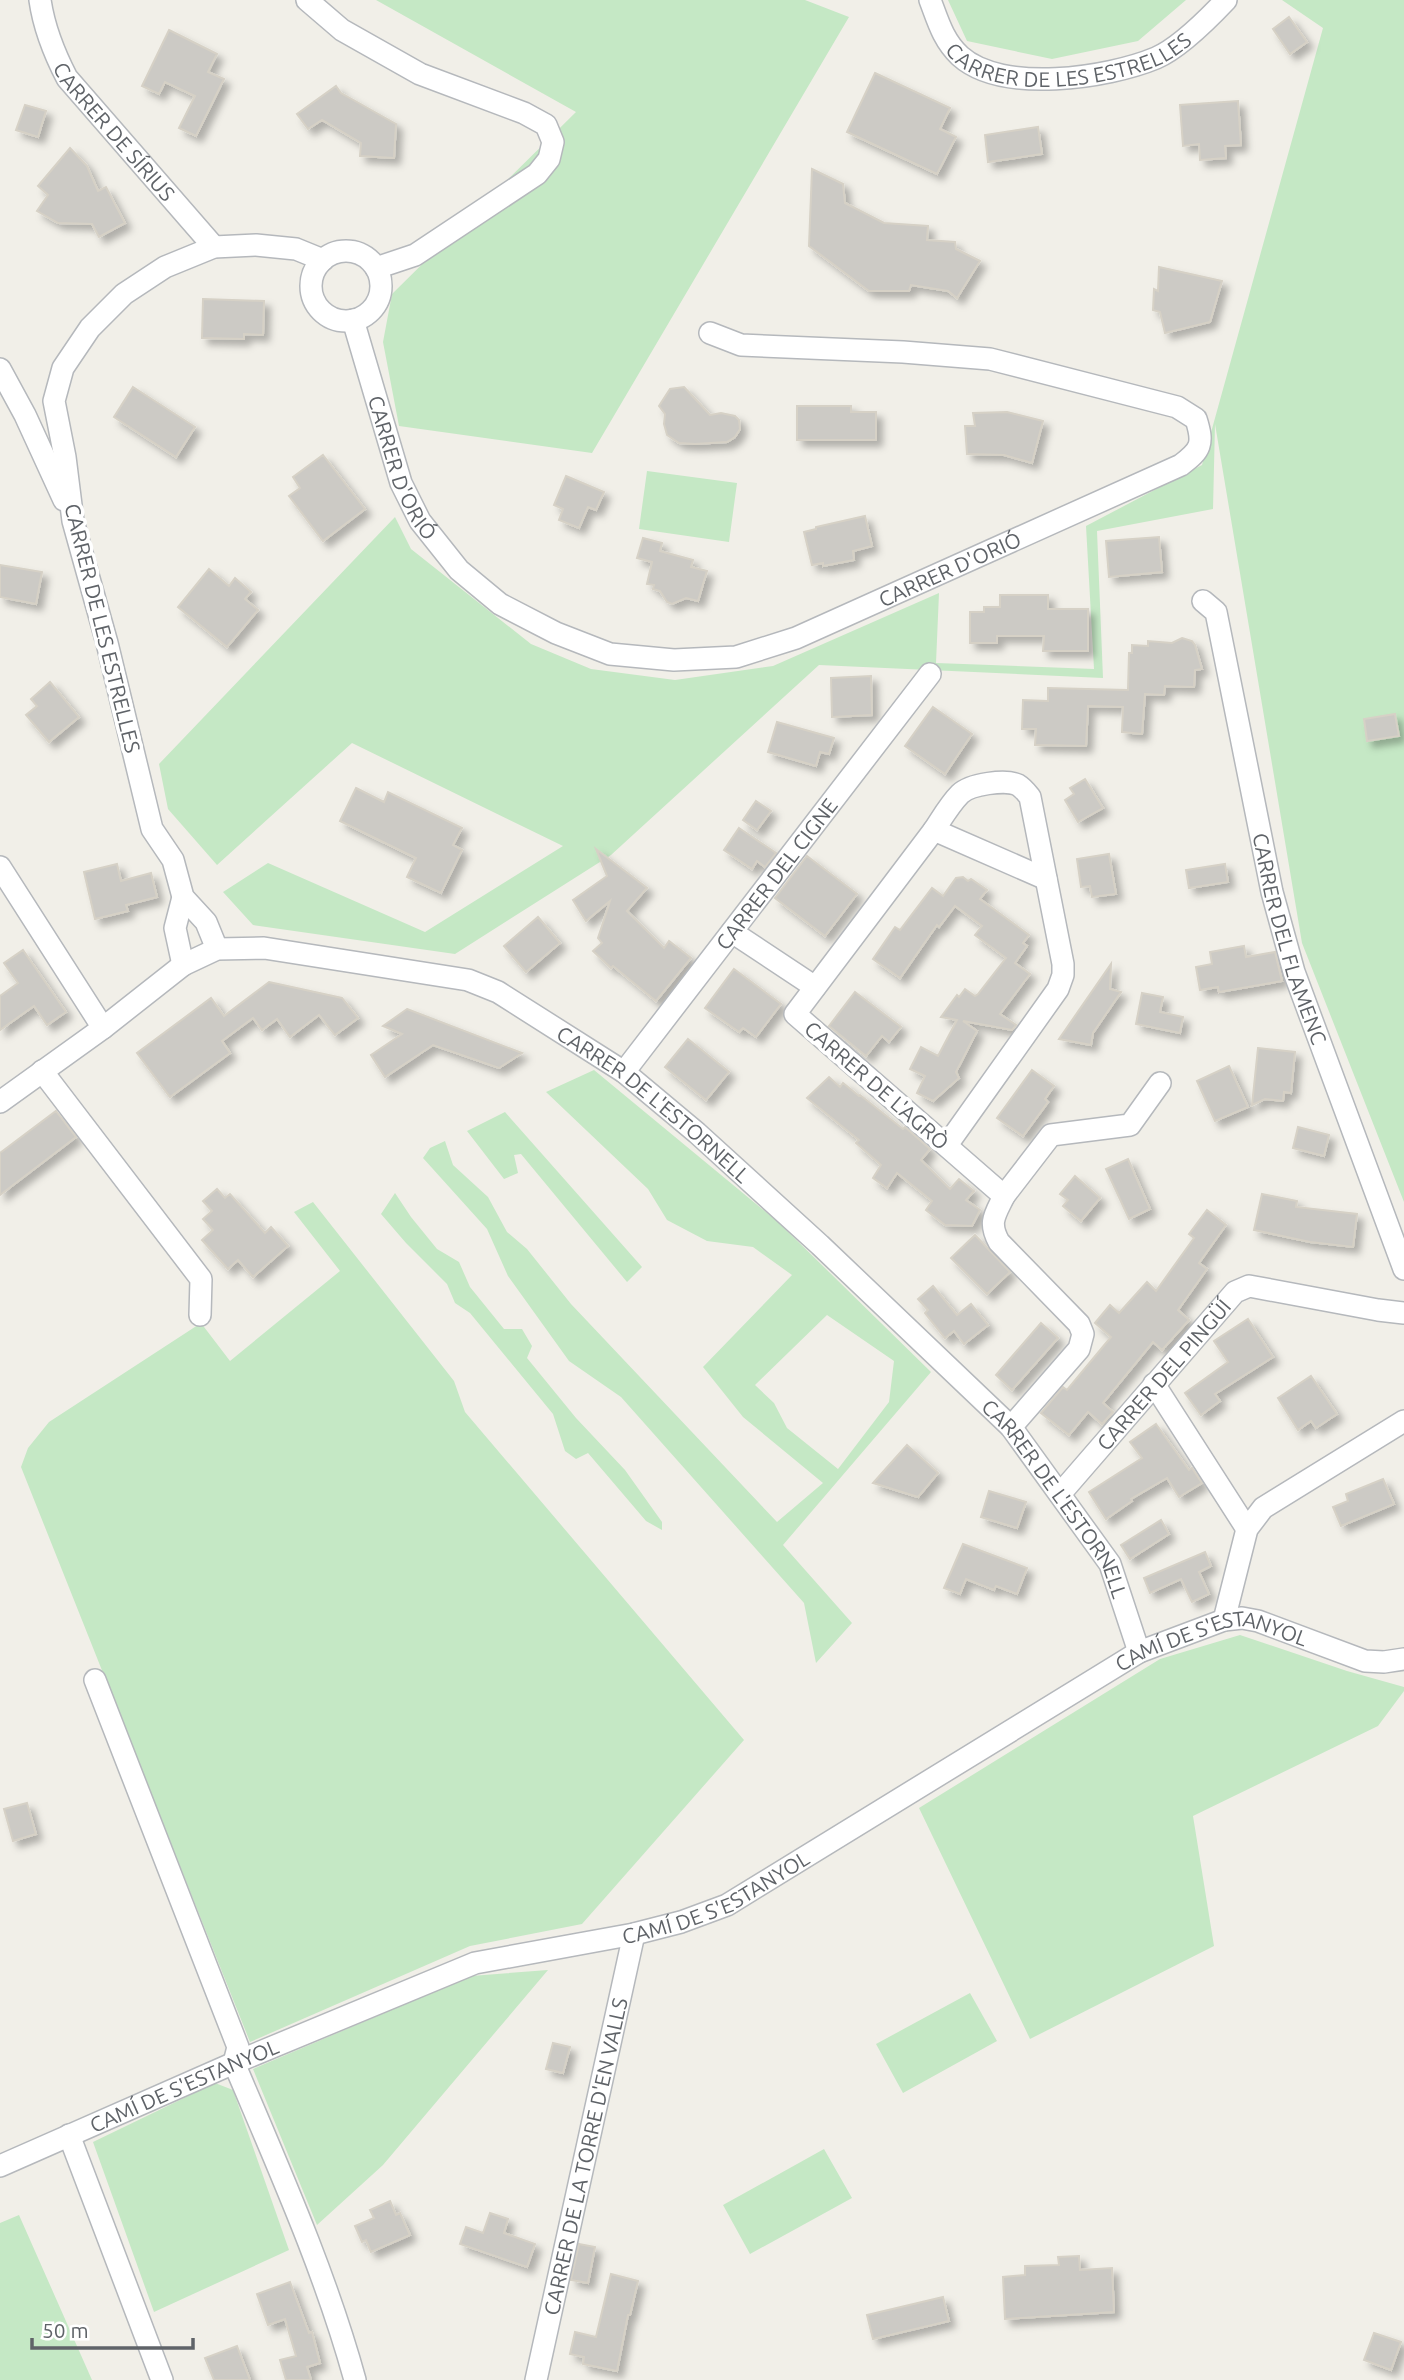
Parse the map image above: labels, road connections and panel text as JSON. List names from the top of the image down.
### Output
{
  "streets": {
    "street": [
      "CARRER DE LES ESTRELLES",
      "CARRER DE SÍRIUS",
      "CARRER D'ORIÓ",
      "CARRER DEL CIGNE",
      "CARRER DEL FLAMENC",
      "CARRER DE L'AGRÒ",
      "CARRER DE L'ESTORNELL",
      "CARRER DEL PINGÜÍ",
      "CAMÍ DE S'ESTANYOL",
      "CARRER DE LA TORRE D'EN VALLS"
    ]
  },
  "crossings": [
    ["CARRER DE LES ESTRELLES", "CARRER DE SÍRIUS"],
    ["CARRER DE LES ESTRELLES", "CARRER D'ORIÓ"],
    ["CARRER DE LES ESTRELLES", "CARRER DE L'ESTORNELL"],
    ["CARRER DEL CIGNE", "CARRER DE L'ESTORNELL"],
    ["CARRER DE L'ESTORNELL", "CARRER DEL PINGÜÍ"],
    ["CARRER DE L'ESTORNELL", "CAMÍ DE S'ESTANYOL"],
    ["CAMÍ DE S'ESTANYOL", "CARRER DE LA TORRE D'EN VALLS"]
  ],
  "scale_bar": "50 m"
}
